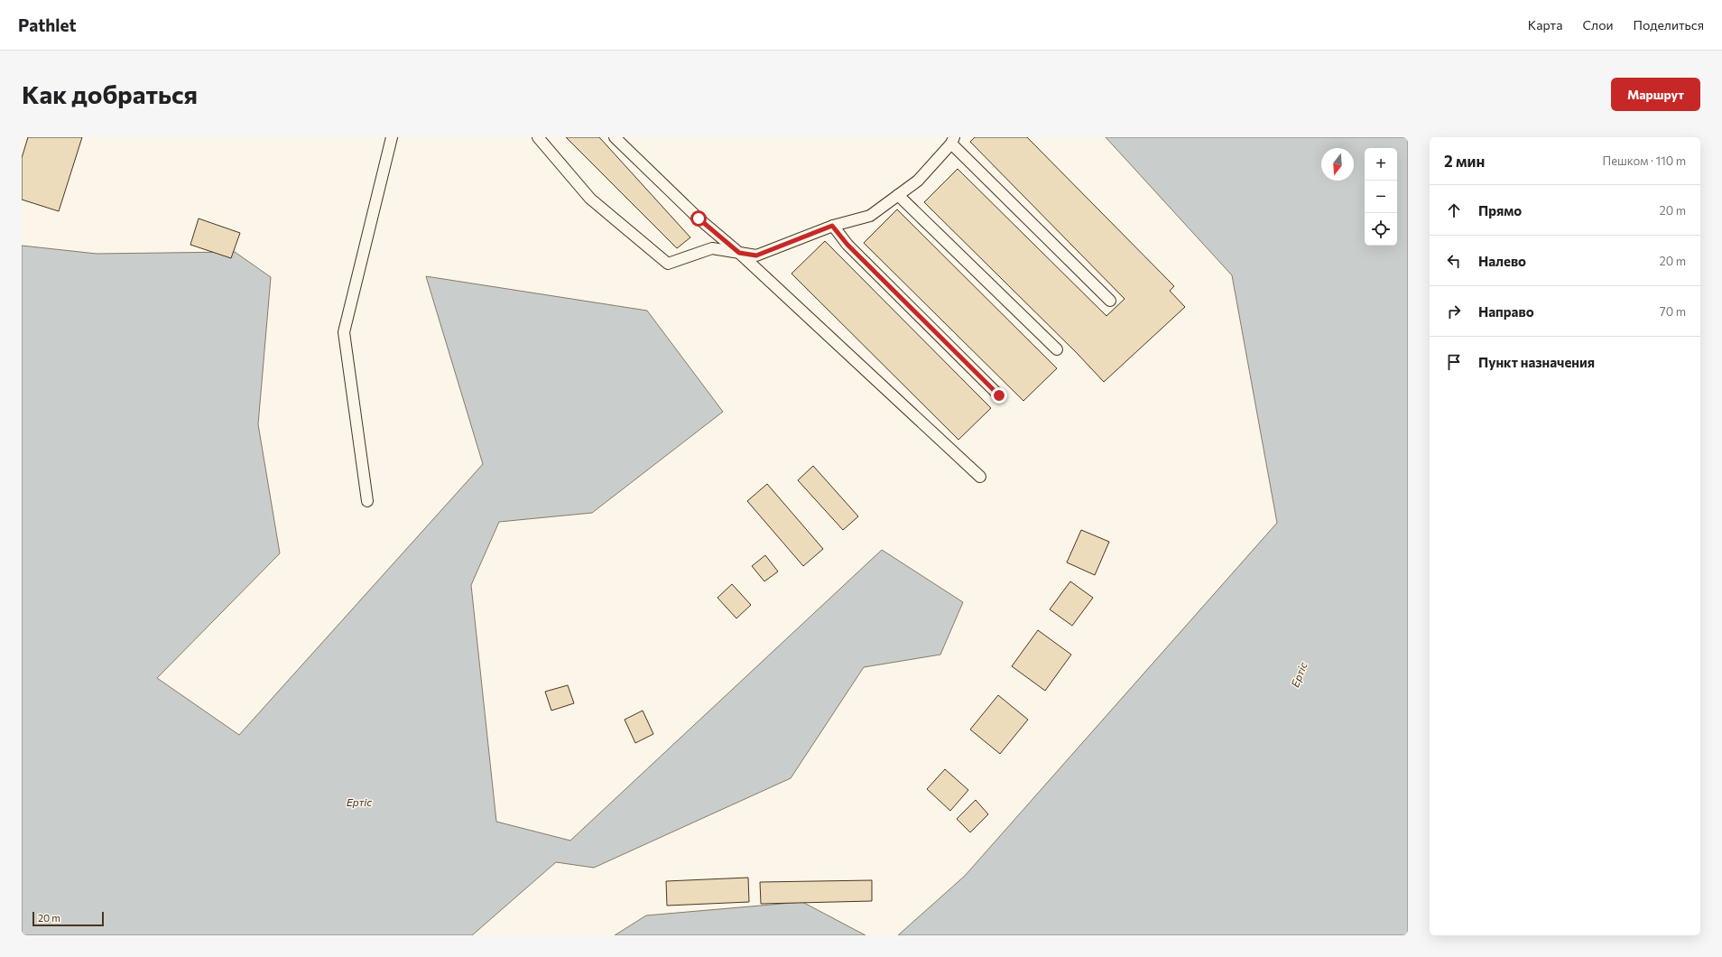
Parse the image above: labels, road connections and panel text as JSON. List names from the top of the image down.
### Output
{
  "water": ["Ертіс"],
  "scale_bar": "20 m",
  "north": "bottom",
  "page": {
    "header": "Pathlet",
    "nav": ["Карта", "Слои", "Поделиться"],
    "buttons": "Маршрут",
    "title": "Как добраться",
    "heading": ["2 мин", "Пешком · 110 m"],
    "map_buttons": ["+", "−"],
    "list": [
      ["Прямо", "20 m"],
      ["Налево", "20 m"],
      ["Направо", "70 m"],
      "Пункт назначения"
    ],
    "scale": "20 m"
  }
}
